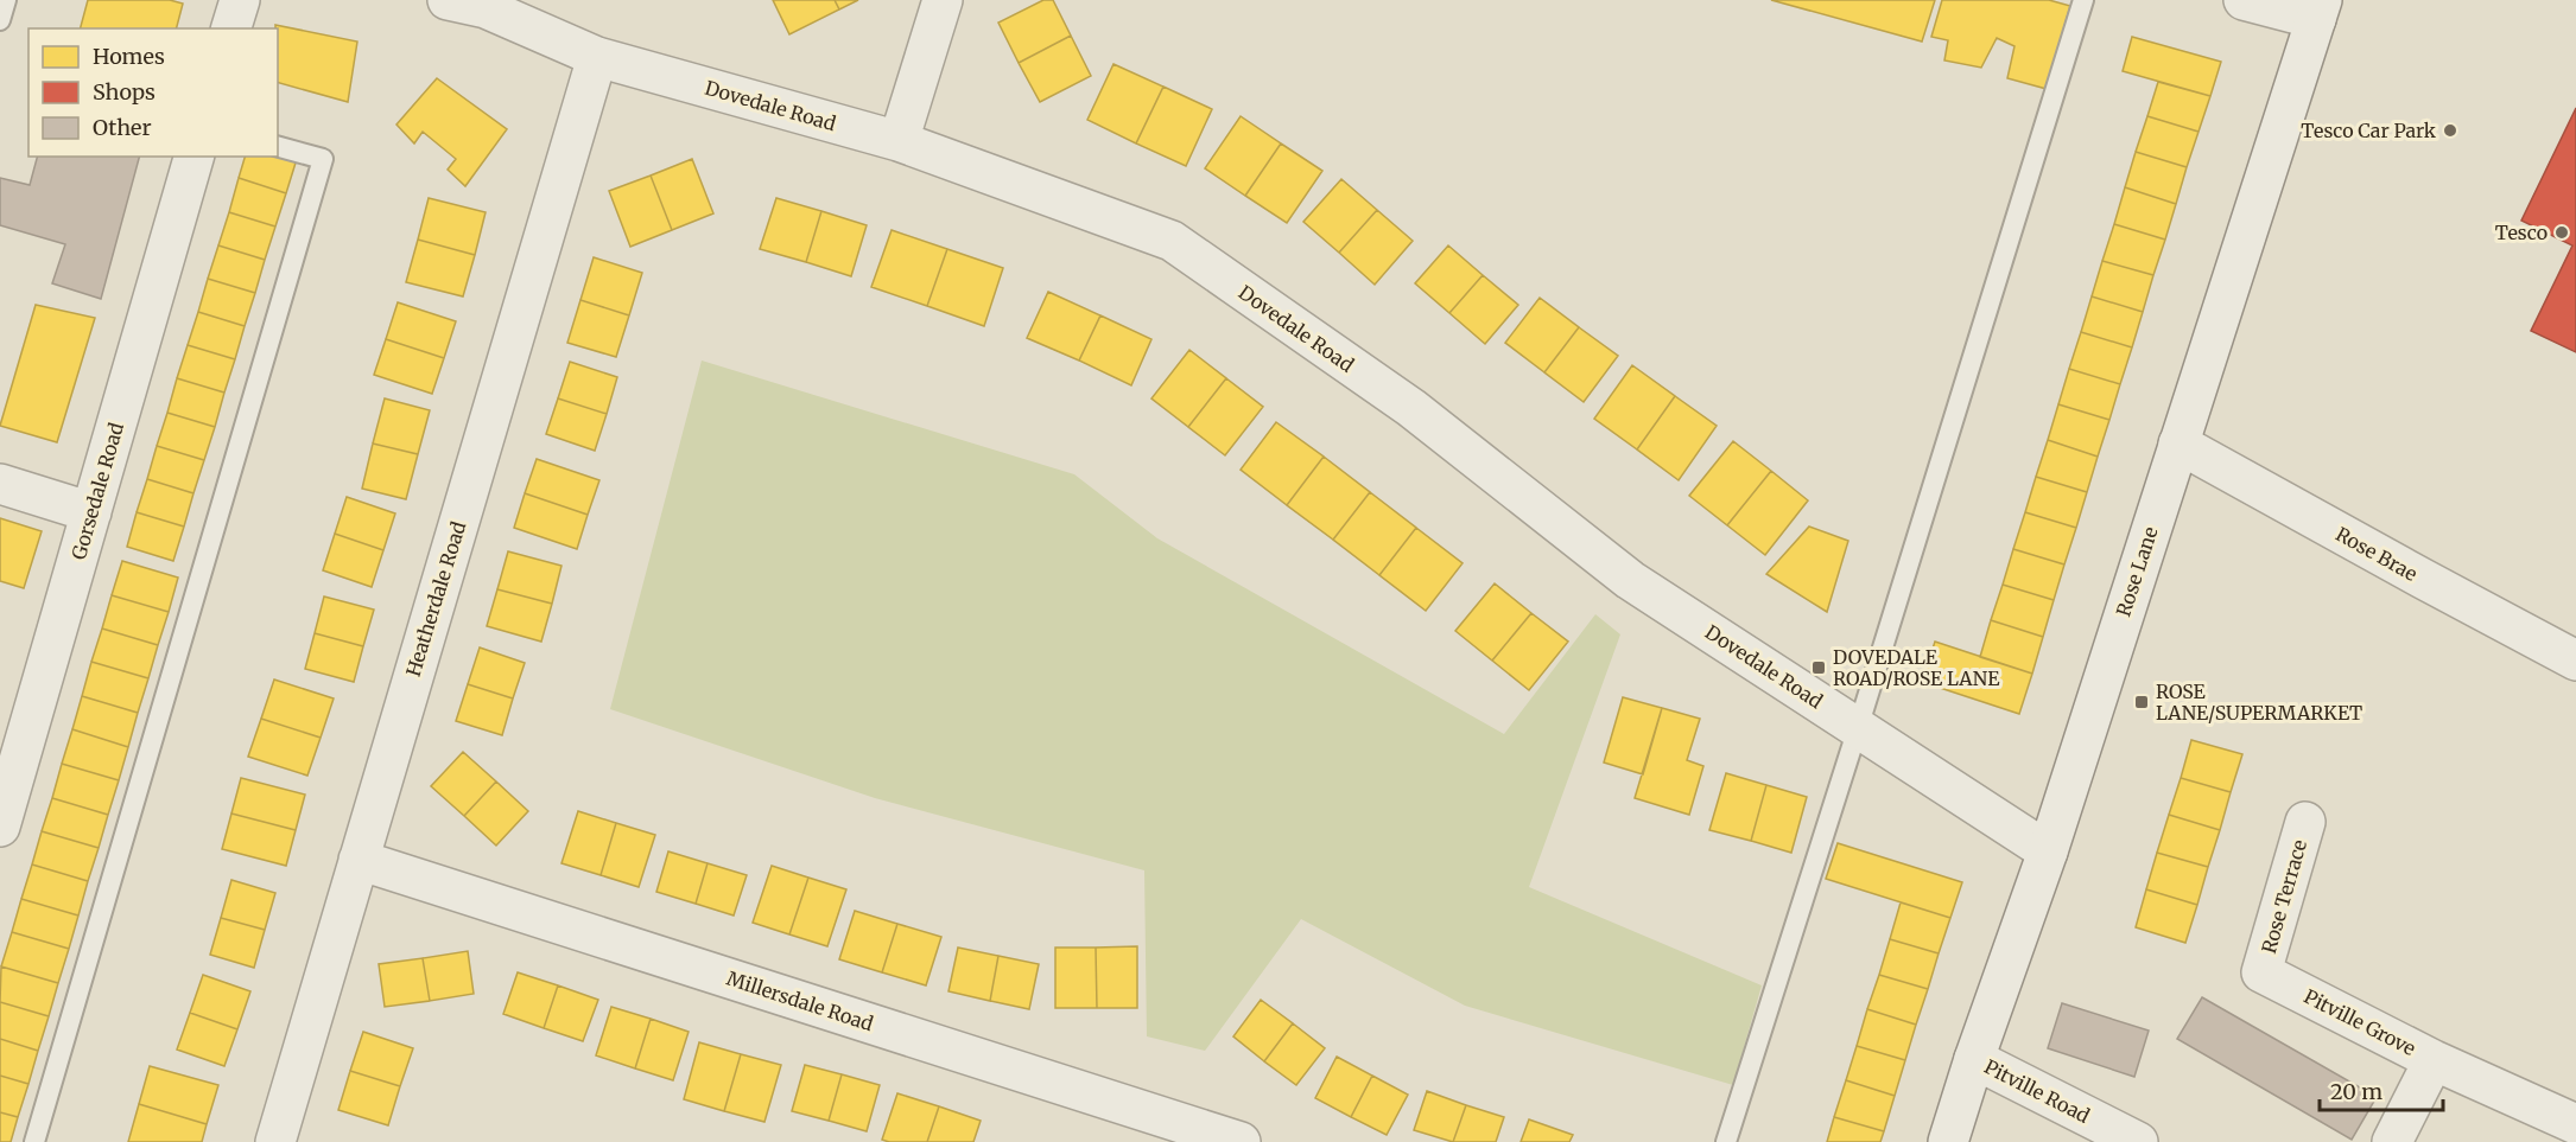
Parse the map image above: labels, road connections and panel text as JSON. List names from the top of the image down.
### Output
{
  "streets": {
    "street": [
      "Dovedale Road",
      "Gorsedale Road",
      "Rose Brae",
      "Rose Lane",
      "Heatherdale Road",
      "Rose Terrace",
      "Millersdale Road",
      "Pitville Grove",
      "Pitville Road"
    ]
  },
  "crossings": [
    ["Dovedale Road", "Rose Lane"],
    ["Dovedale Road", "Heatherdale Road"],
    ["Rose Brae", "Rose Lane"],
    ["Rose Lane", "Pitville Road"],
    ["Heatherdale Road", "Millersdale Road"],
    ["Rose Terrace", "Pitville Grove"]
  ],
  "places": {
    "other": ["Tesco Car Park", "Tesco"],
    "transit": ["DOVEDALE ROAD/ROSE LANE", "ROSE LANE/SUPERMARKET"]
  },
  "legend": ["Homes", "Shops", "Other"],
  "scale_bar": "20 m"
}
